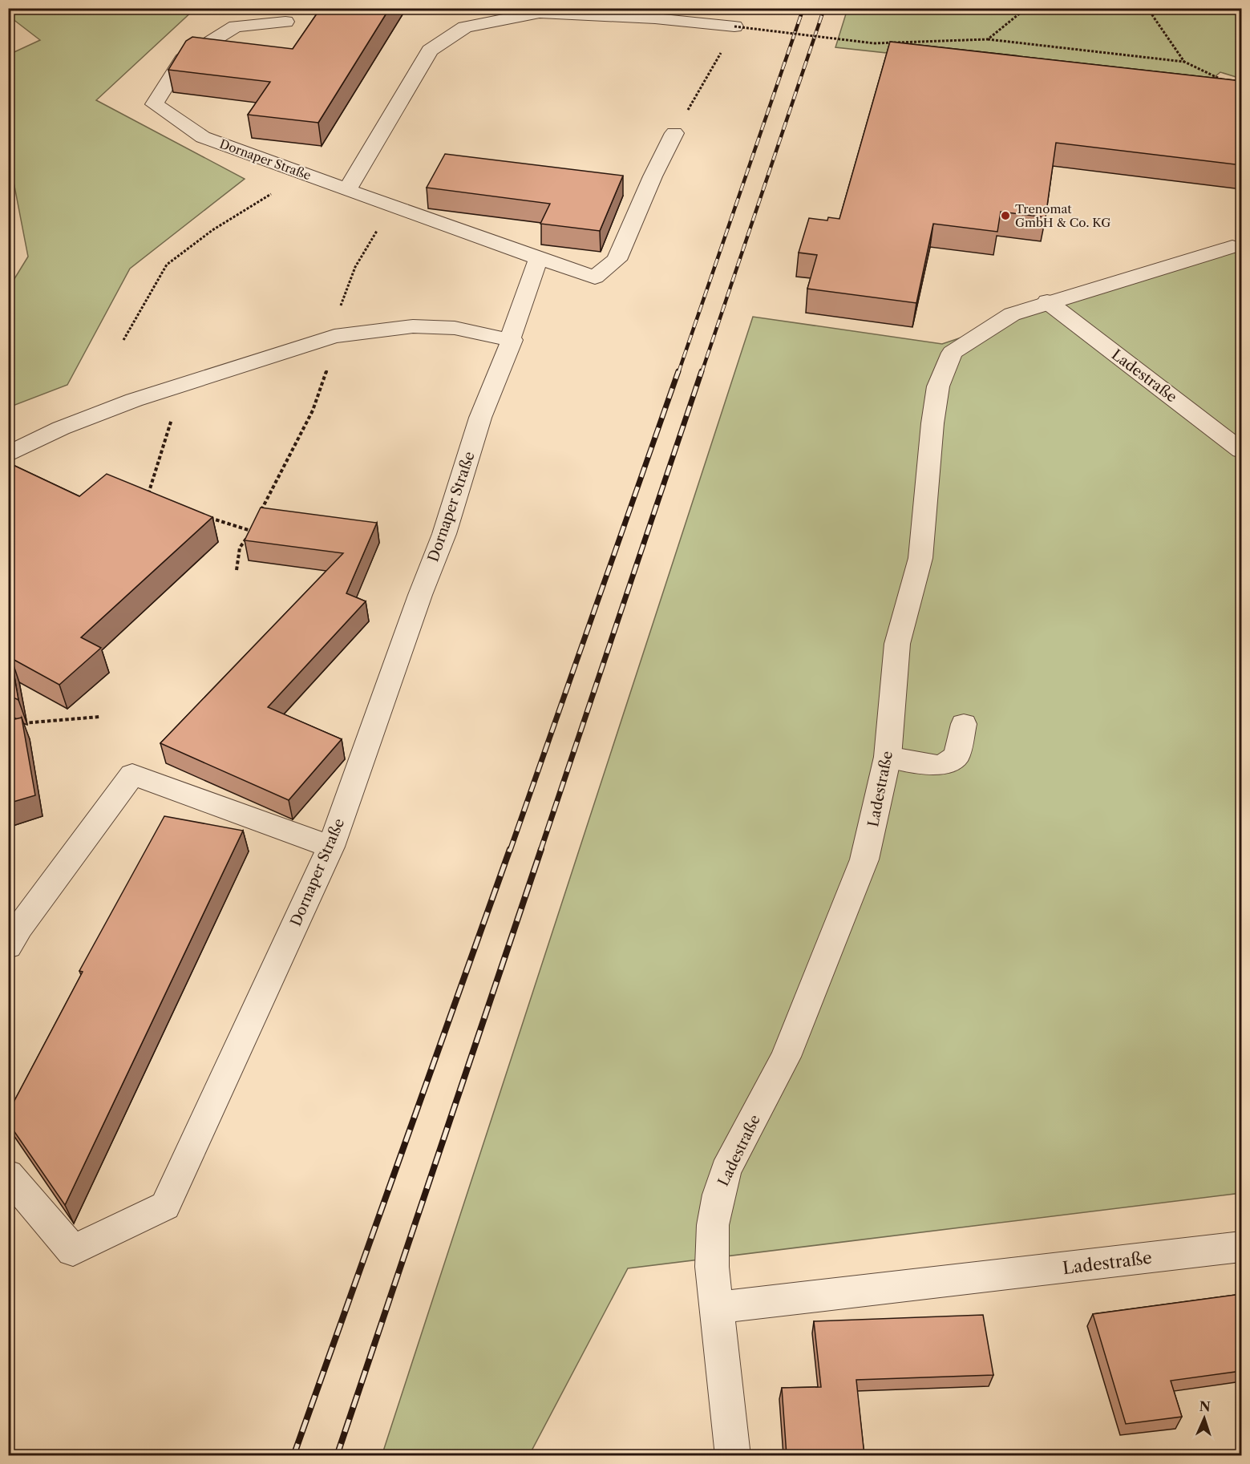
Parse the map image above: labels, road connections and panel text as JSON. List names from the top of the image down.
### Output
{
  "streets": {
    "street": ["Dornaper Straße", "Ladestraße"]
  },
  "places": ["Trenomat GmbH & Co. KG"],
  "north": "top"
}
